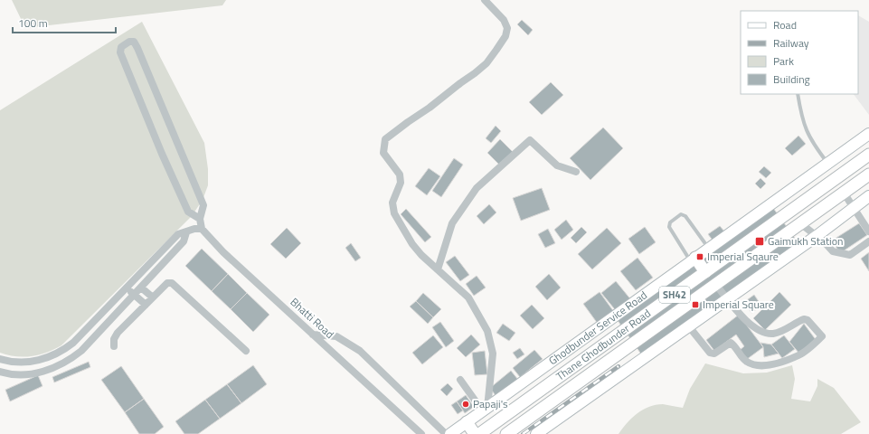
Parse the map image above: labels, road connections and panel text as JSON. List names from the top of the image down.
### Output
{
  "streets": {
    "main road": ["SH42", "Thane Ghodbunder Road"],
    "street": ["Bhatti Road", "Ghodbunder Service Road"]
  },
  "places": {
    "transit": ["Gaimukh Station", "Imperial Sqaure", "Imperial Square"],
    "other": ["Papaji's"]
  },
  "legend": [
    "Road",
    "Railway",
    "Park",
    "Building"
  ],
  "scale_bar": "100 m"
}
